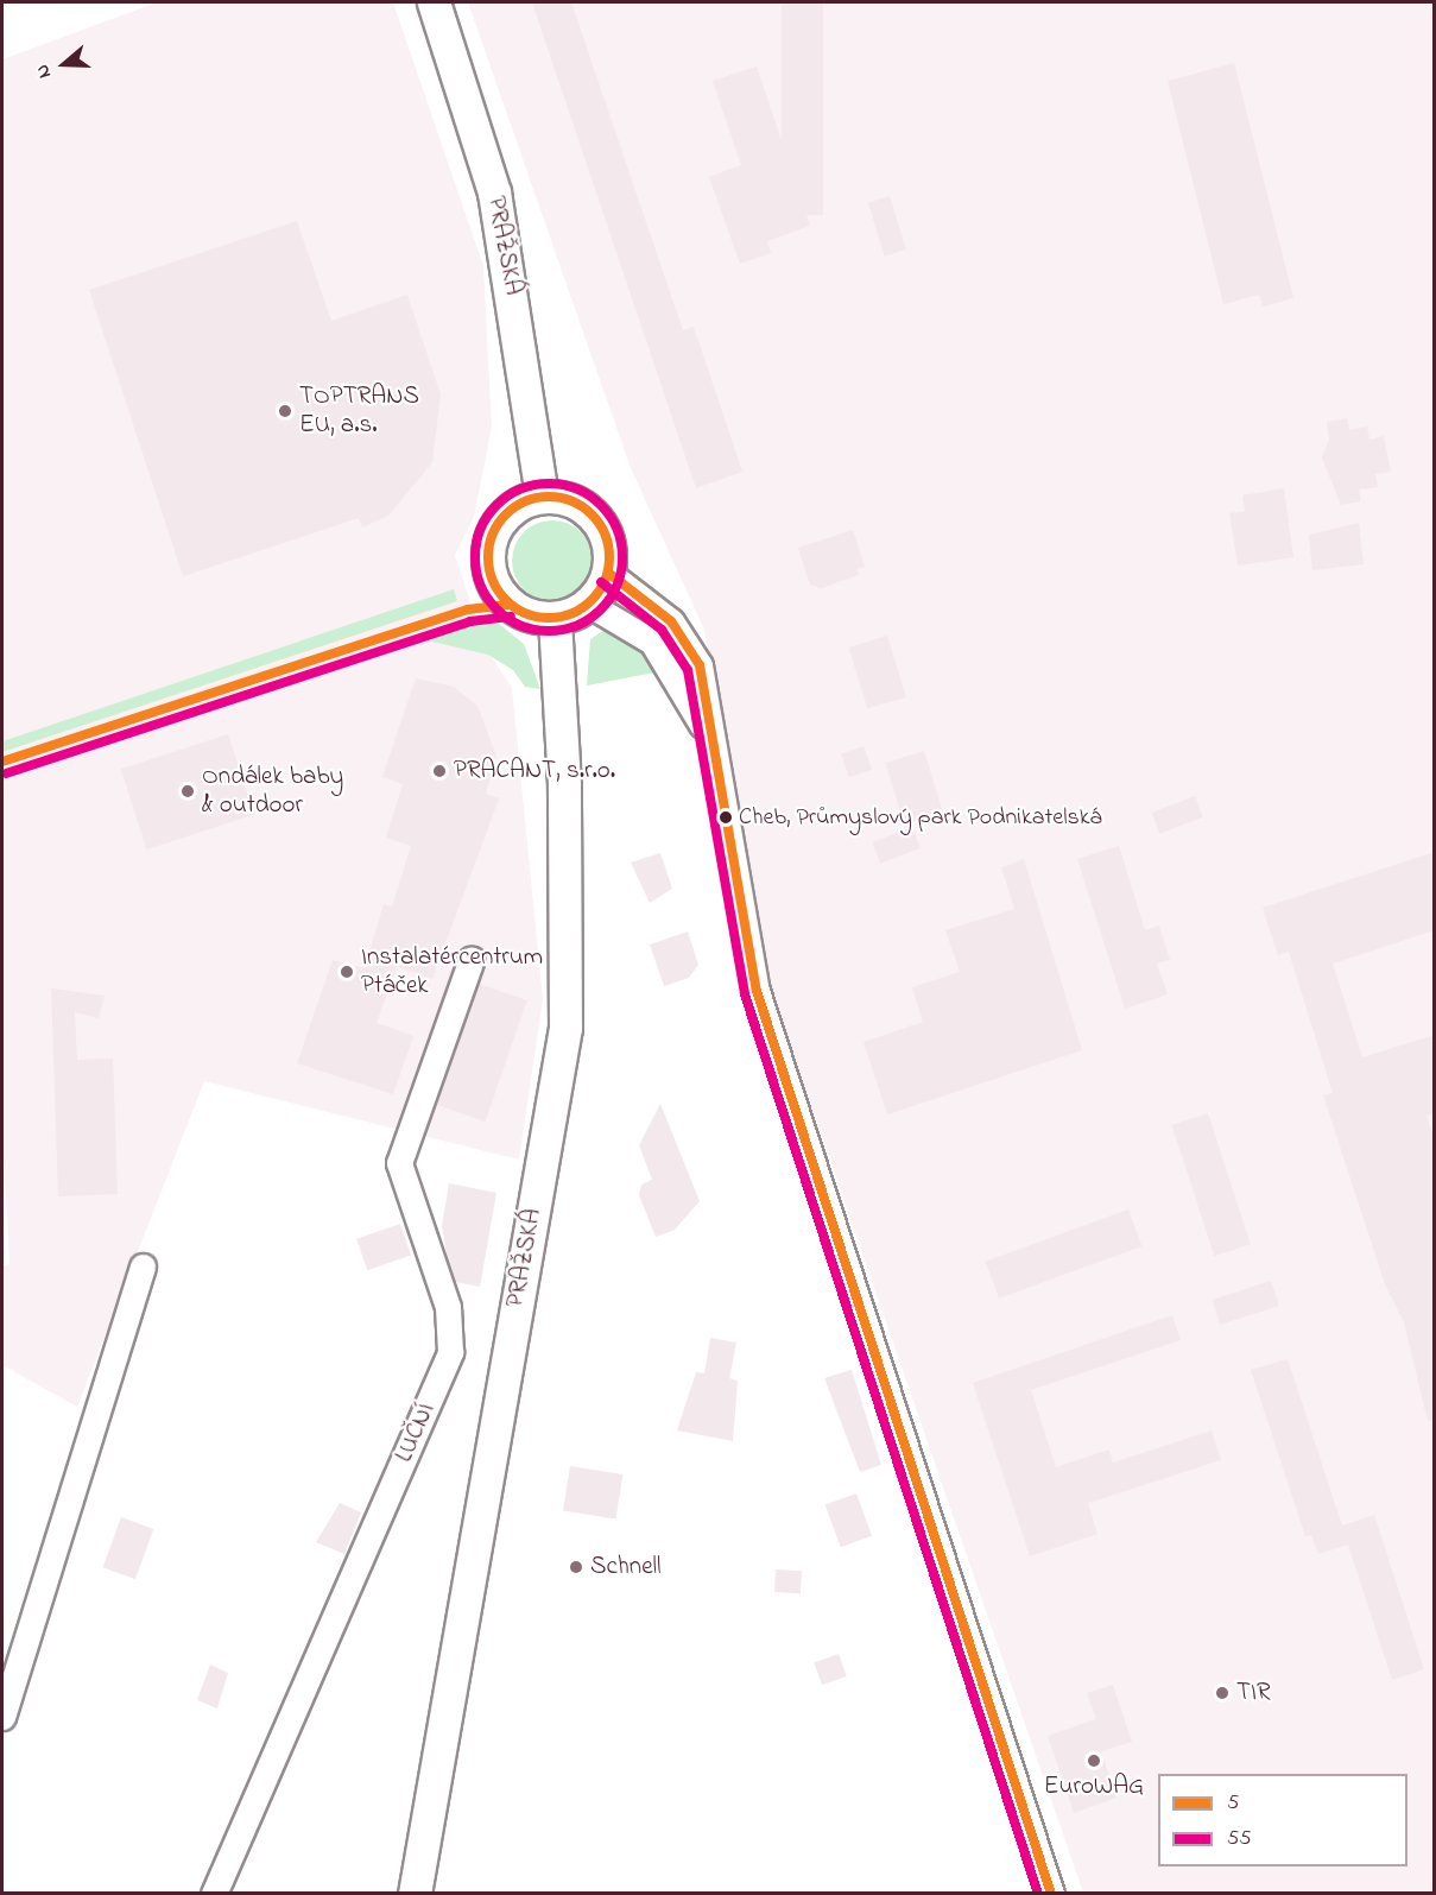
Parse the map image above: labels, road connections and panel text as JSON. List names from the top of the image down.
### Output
{
  "streets": {
    "main road": ["PRAŽSKÁ"],
    "street": ["LUČNÍ"]
  },
  "places": [
    "TOPTRANS EU, a.s.",
    "PRACANT, s.r.o.",
    "Ondálek baby & outdoor",
    "Cheb, Průmyslový park Podnikatelská",
    "Instalatércentrum Ptáček",
    "Schnell",
    "TIR",
    "EuroWAG"
  ],
  "lines": ["transit line 55", "transit line 5"],
  "legend": ["5", "55"],
  "north": "left"
}
